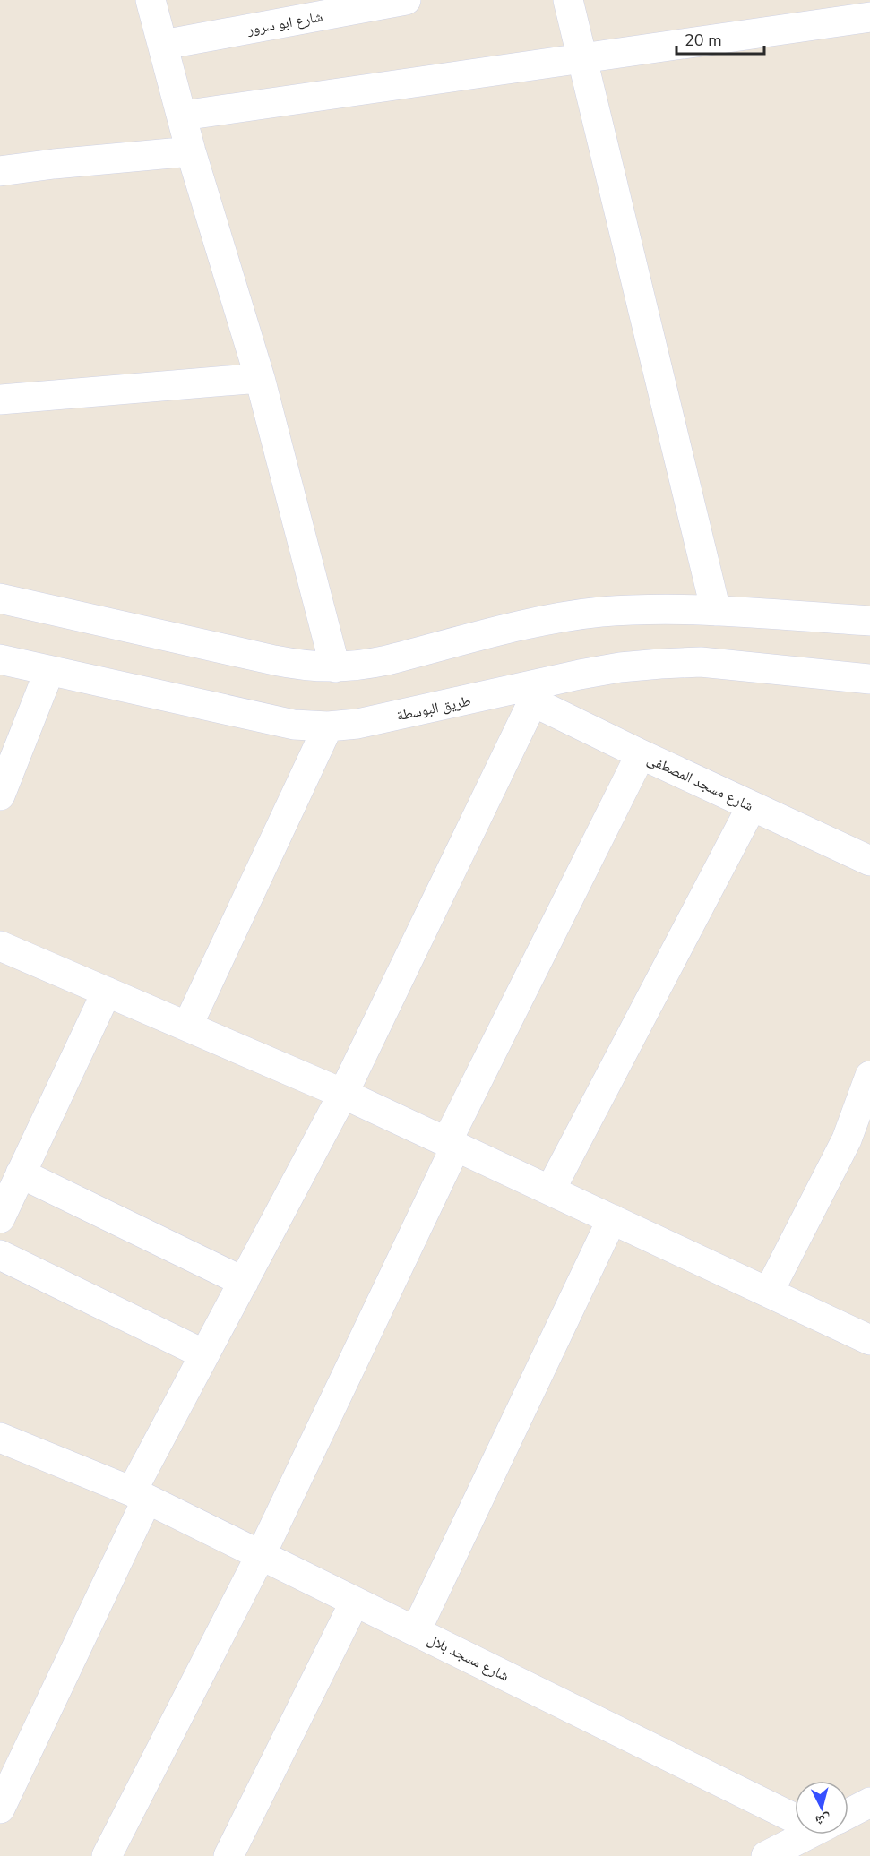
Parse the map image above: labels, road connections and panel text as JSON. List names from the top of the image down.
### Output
{
  "streets": {
    "street": [
      "شارع ابو سرور",
      "طريق البوسطة",
      "شارع مسجد المصطفى",
      "شارع مسجد بلال"
    ]
  },
  "crossings": [
    ["طريق البوسطة", "شارع مسجد المصطفى"]
  ],
  "scale_bar": "20 m",
  "north": "bottom"
}
